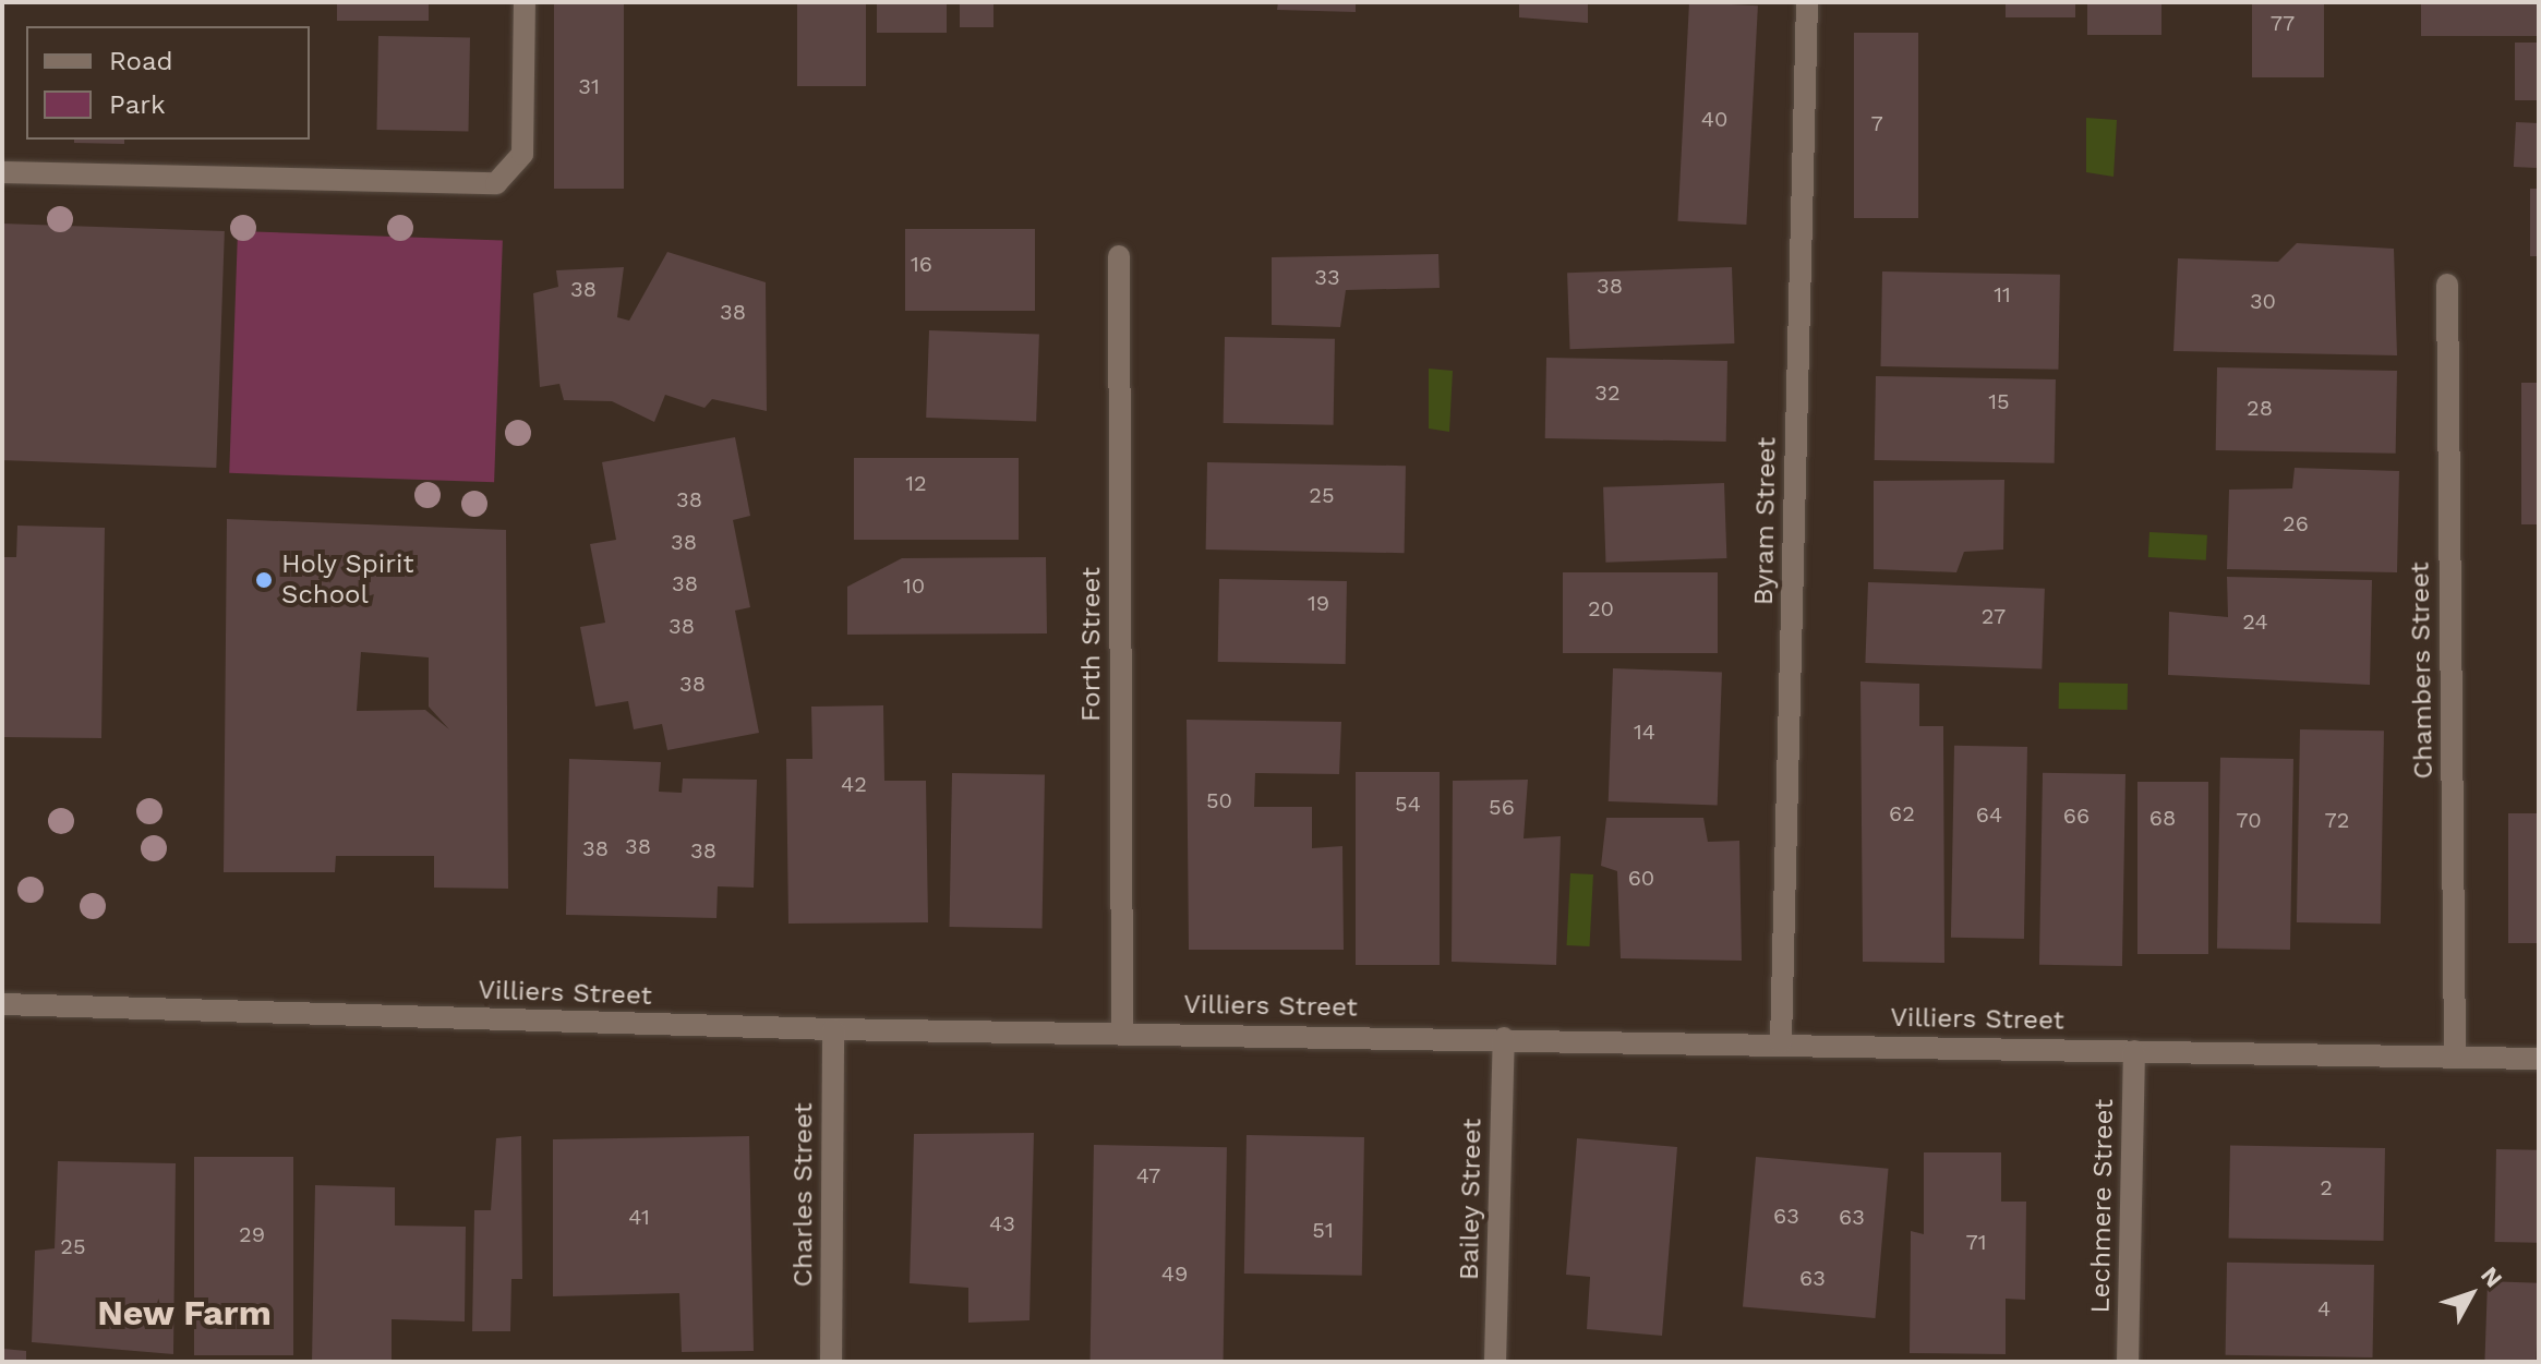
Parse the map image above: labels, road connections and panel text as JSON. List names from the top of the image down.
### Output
{
  "streets": {
    "street": [
      "Byram Street",
      "Forth Street",
      "Chambers Street",
      "Villiers Street",
      "Charles Street",
      "Bailey Street",
      "Lechmere Street"
    ]
  },
  "crossings": [
    ["Byram Street", "Villiers Street"],
    ["Forth Street", "Villiers Street"],
    ["Chambers Street", "Villiers Street"],
    ["Villiers Street", "Charles Street"],
    ["Villiers Street", "Bailey Street"],
    ["Villiers Street", "Lechmere Street"]
  ],
  "districts": ["New Farm"],
  "places": ["Holy Spirit School"],
  "house_numbers": [
    "77",
    "31",
    "40",
    "7",
    "16",
    "33",
    "38",
    "38",
    "11",
    "30",
    "38",
    "32",
    "15",
    "28",
    "12",
    "25",
    "38",
    "26",
    "38",
    "38",
    "10",
    "19",
    "20",
    "27",
    "24",
    "38",
    "38",
    "14",
    "42",
    "50",
    "54",
    "56",
    "62",
    "64",
    "66",
    "68",
    "70",
    "72",
    "38",
    "38",
    "38",
    "60",
    "47",
    "2",
    "63",
    "41",
    "63",
    "43",
    "51",
    "29",
    "71",
    "25",
    "49",
    "63",
    "4"
  ],
  "legend": ["Road", "Park"],
  "north": "top right"
}
